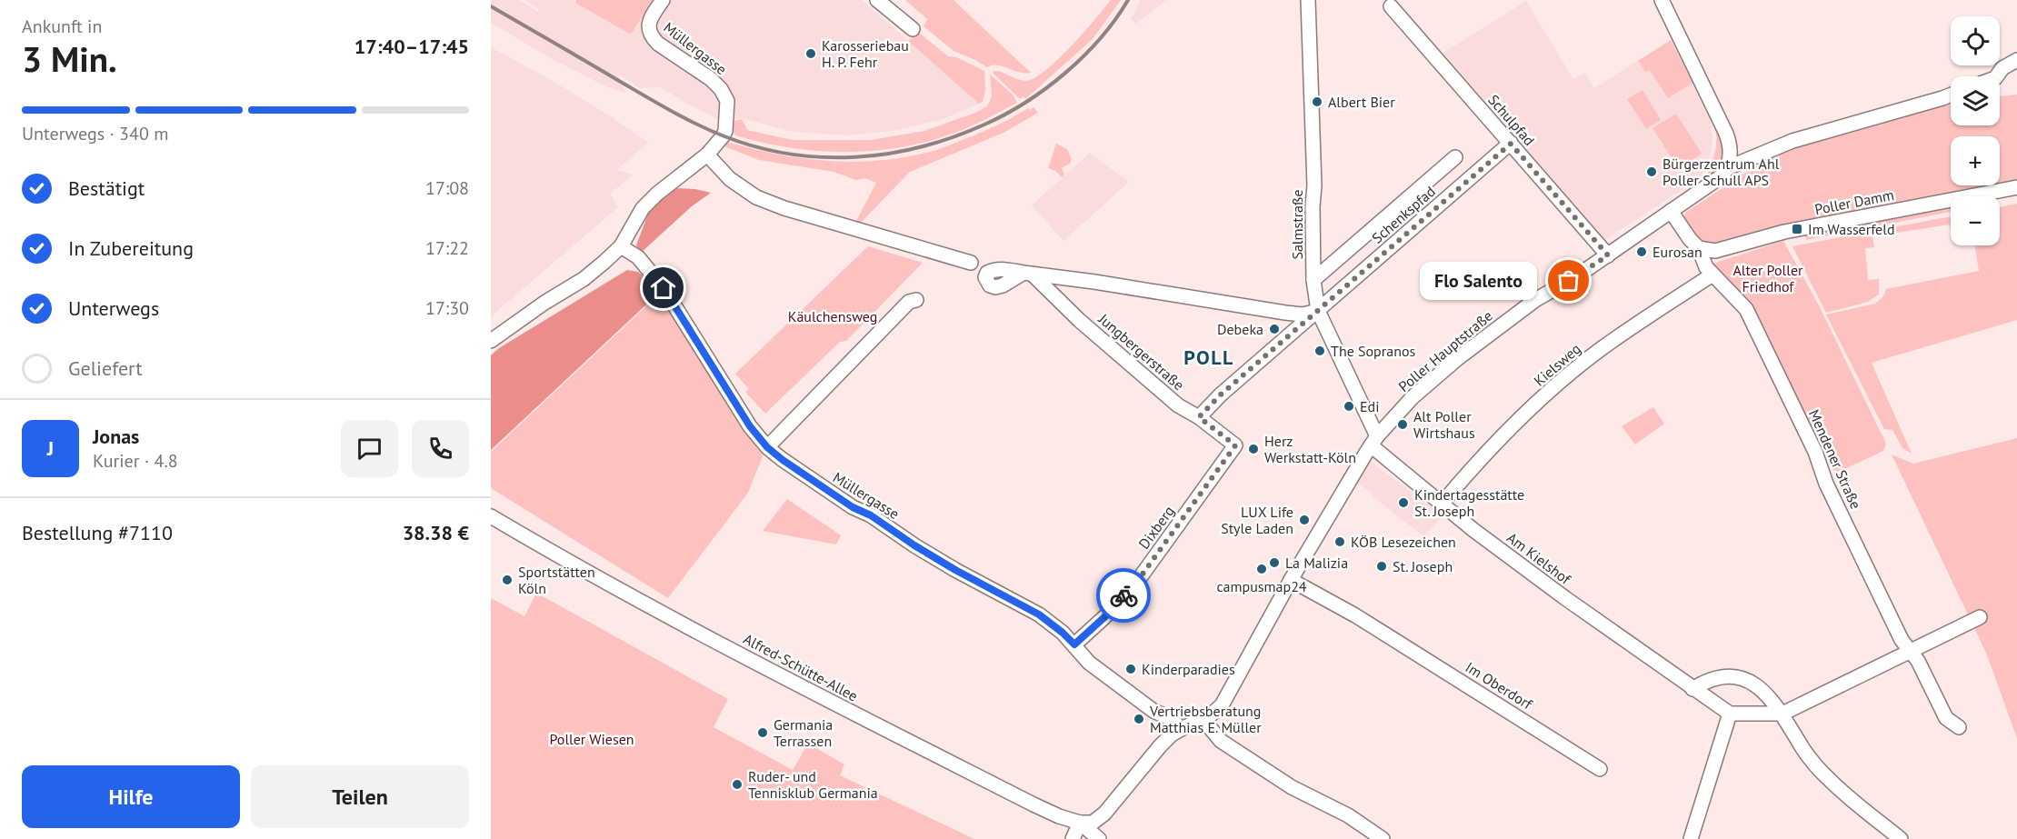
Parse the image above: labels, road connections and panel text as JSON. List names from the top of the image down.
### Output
{
  "streets": {
    "street": [
      "Müllergasse",
      "Schulpfad",
      "Poller Damm",
      "Schenkspfad",
      "Salmstraße",
      "Poller Hauptstraße",
      "Jungbergerstraße",
      "Kielsweg",
      "Mendener Straße",
      "Dixberg",
      "Am Kielshof",
      "Alfred-Schütte-Allee",
      "Im Oberdorf"
    ]
  },
  "crossings": [
    ["Müllergasse", "Poller Hauptstraße"],
    ["Müllergasse", "Dixberg"],
    ["Schulpfad", "Schenkspfad"],
    ["Schulpfad", "Poller Hauptstraße"],
    ["Poller Damm", "Mendener Straße"],
    ["Schenkspfad", "Salmstraße"],
    ["Schenkspfad", "Jungbergerstraße"],
    ["Salmstraße", "Poller Hauptstraße"],
    ["Salmstraße", "Jungbergerstraße"],
    ["Salmstraße", "Am Kielshof"],
    ["Poller Hauptstraße", "Mendener Straße"],
    ["Poller Hauptstraße", "Am Kielshof"],
    ["Poller Hauptstraße", "Alfred-Schütte-Allee"],
    ["Poller Hauptstraße", "Im Oberdorf"],
    ["Jungbergerstraße", "Dixberg"],
    ["Kielsweg", "Mendener Straße"],
    ["Kielsweg", "Am Kielshof"]
  ],
  "districts": ["POLL"],
  "parks": ["Alter Poller Friedhof", "Käulchensweg", "Poller Wiesen"],
  "places": {
    "other": [
      "Karosseriebau H. P. Fehr",
      "Albert Bier",
      "Bürgerzentrum Ahl Poller Schull APS",
      "Eurosan",
      "Flo Salento",
      "Debeka",
      "The Sopranos",
      "Edi",
      "Alt Poller Wirtshaus",
      "Herz Werkstatt-Köln",
      "Kindertagesstätte St. Joseph",
      "LUX Life Style Laden",
      "KÖB Lesezeichen",
      "La Malizia",
      "St. Joseph",
      "campusmap24",
      "Sportstätten Köln",
      "Kinderparadies",
      "Vertriebsberatung Matthias E. Müller",
      "Germania Terrassen",
      "Ruder- und Tennisklub Germania"
    ],
    "transit": ["Im Wasserfeld"]
  },
  "page": {
    "heading": ["3 Min.", "Ankunft in", "17:40–17:45"],
    "panel": [
      "Jonas",
      "Kurier · 4.8",
      "Bestellung #7110",
      "38.38 €"
    ],
    "map_buttons": ["+", "−"],
    "bar": "Unterwegs · 340 m",
    "list": [
      ["Bestätigt", "17:08"],
      ["In Zubereitung", "17:22"],
      ["Unterwegs", "17:30"],
      "Geliefert"
    ],
    "bubble": "Flo Salento",
    "round": "J",
    "buttons": ["Hilfe", "Teilen"]
  }
}
